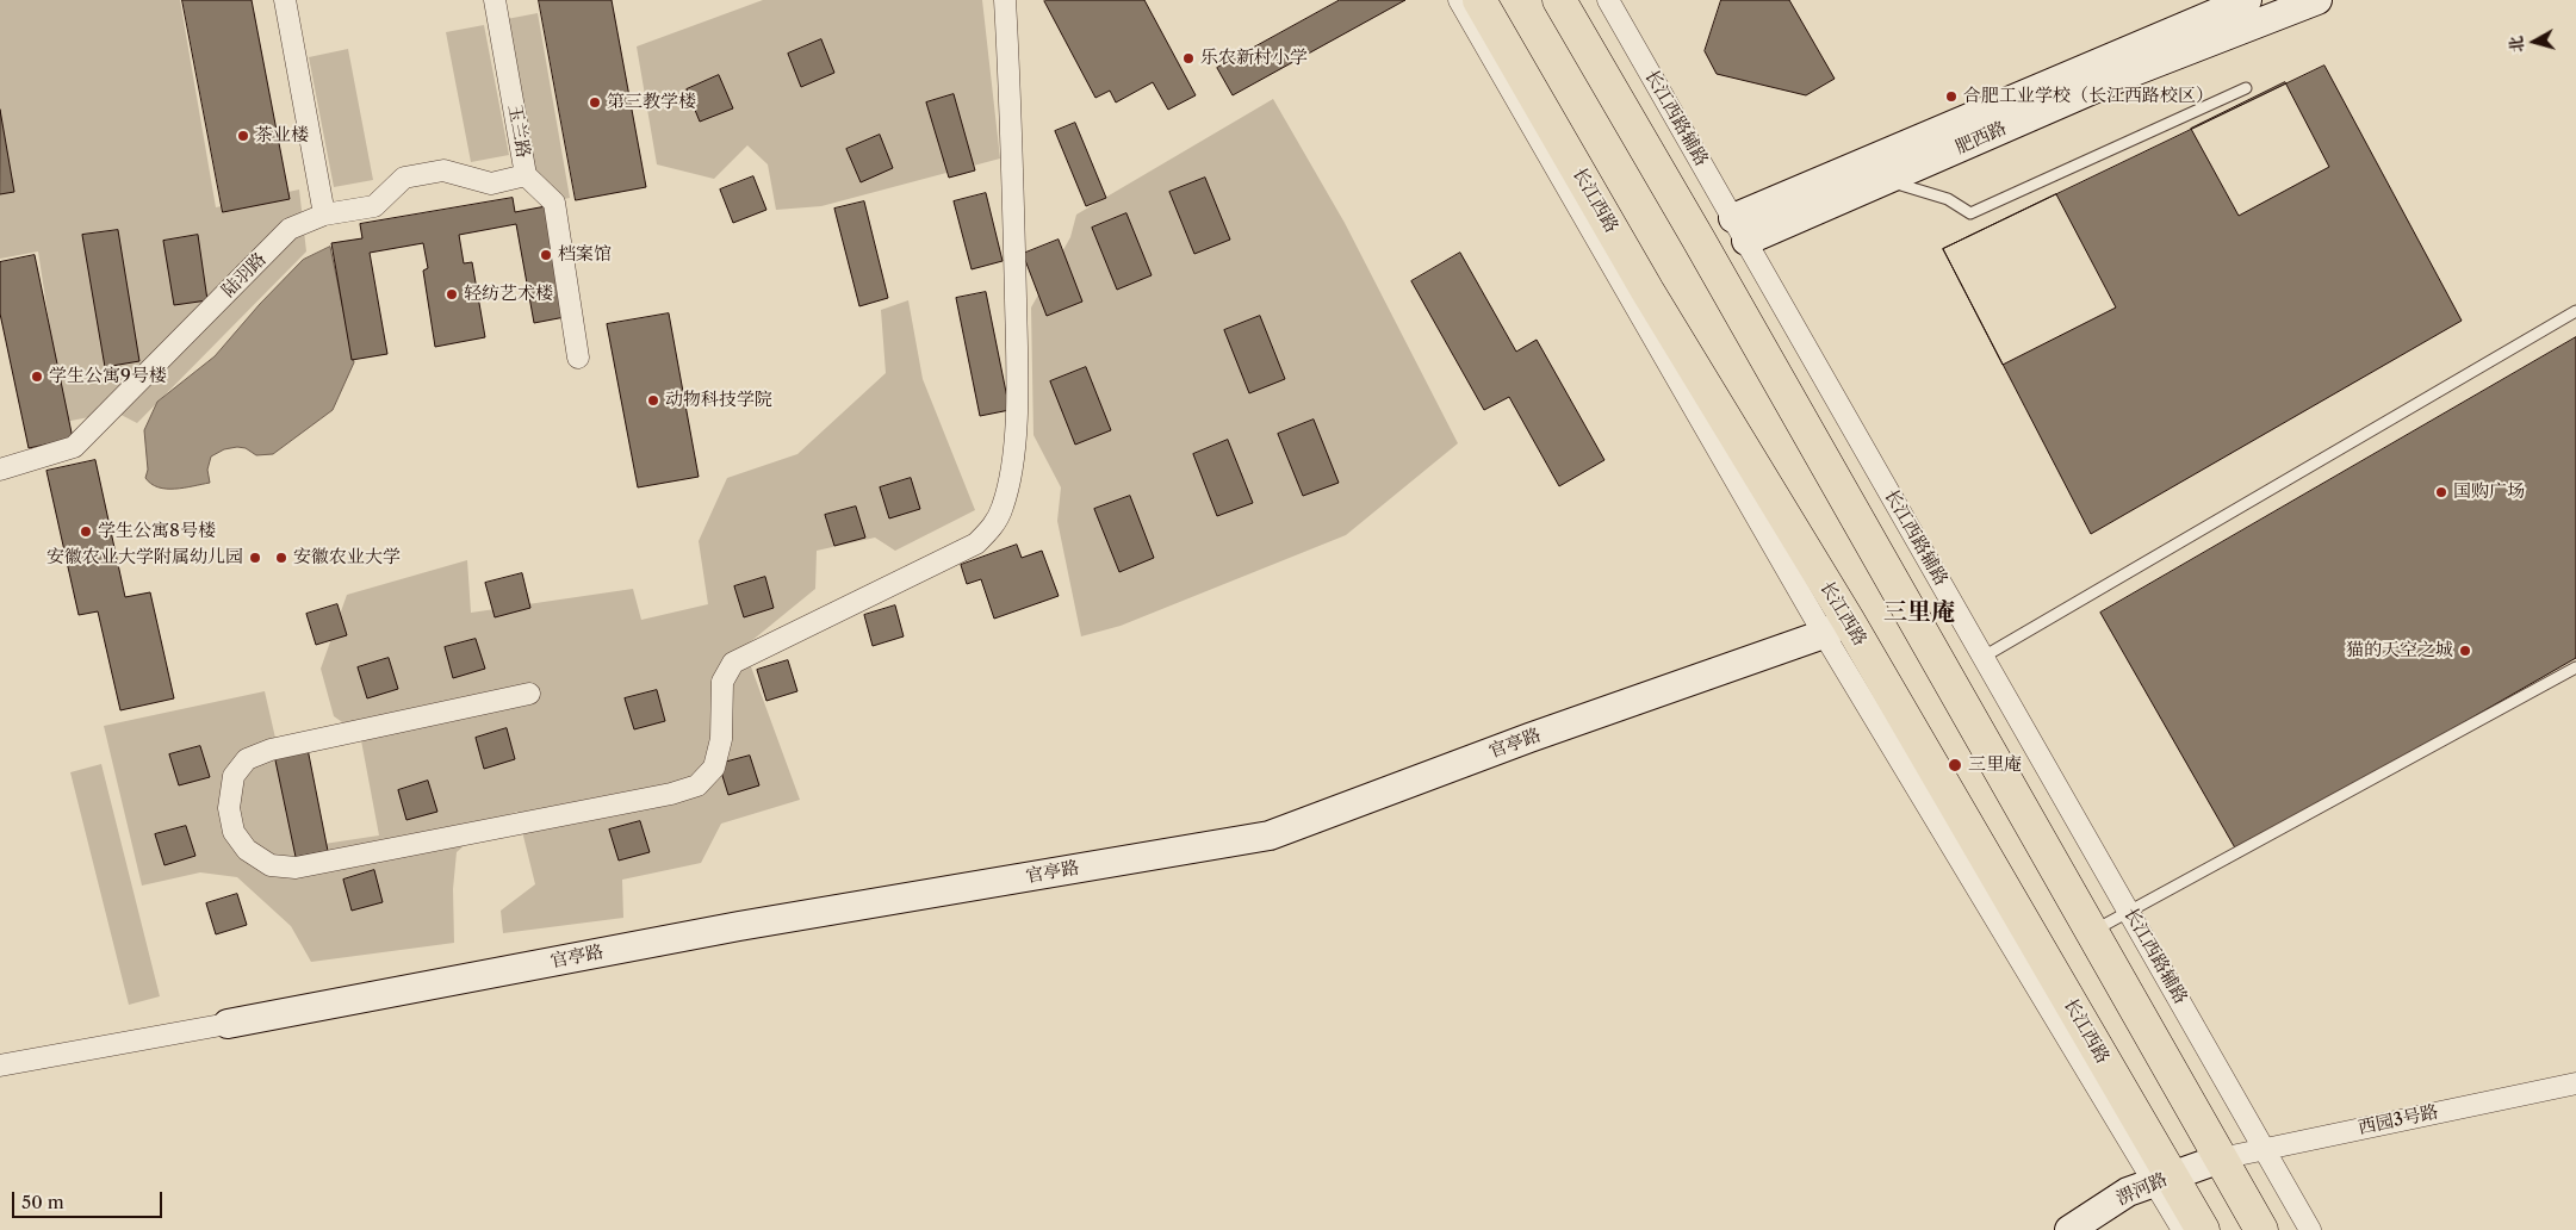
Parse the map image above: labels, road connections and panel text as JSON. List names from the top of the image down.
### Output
{
  "streets": {
    "highway": ["长江西路"],
    "street": [
      "长江西路辅路",
      "玉兰路",
      "肥西路",
      "陆羽路",
      "官亭路",
      "西园3号路",
      "淠河路"
    ]
  },
  "crossings": [
    ["长江西路辅路", "肥西路"],
    ["长江西路辅路", "西园3号路"],
    ["玉兰路", "陆羽路"],
    ["长江西路", "官亭路"],
    ["长江西路", "淠河路"],
    ["西园3号路", "淠河路"]
  ],
  "districts": ["三里庵"],
  "places": [
    "乐农新村小学",
    "合肥工业学校（长江西路校区）",
    "第三教学楼",
    "茶业楼",
    "档案馆",
    "轻纺艺术楼",
    "学生公寓9号楼",
    "动物科技学院",
    "国购广场",
    "学生公寓8号楼",
    "安徽农业大学附属幼儿园",
    "安徽农业大学",
    "猫的天空之城",
    "三里庵"
  ],
  "scale_bar": "50 m",
  "north": "left"
}
